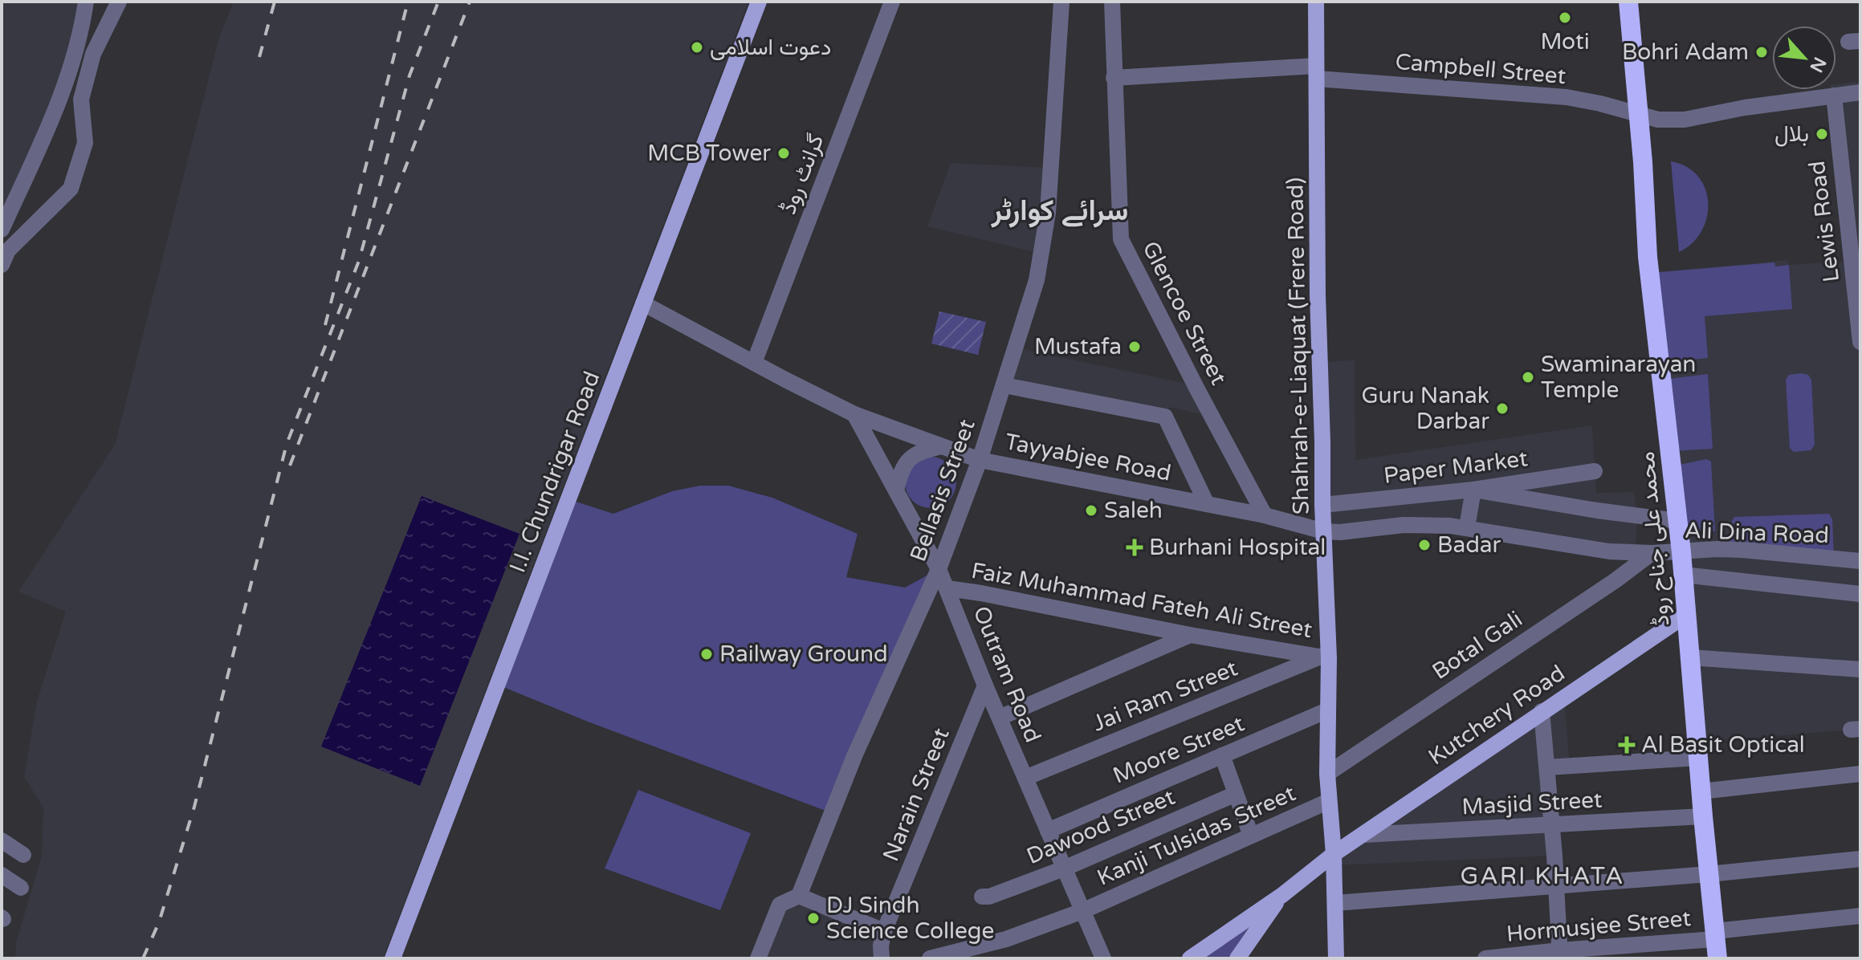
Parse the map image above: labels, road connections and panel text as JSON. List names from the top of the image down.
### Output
{
  "streets": {
    "highway": ["محمد علی جناح روڈ"],
    "main road": ["Shahrah-e-Liaquat (Frere Road)", "I.I. Chundrigar Road", "Kutchery Road"],
    "street": [
      "Campbell Street",
      "گرانٹ روڈ",
      "Lewis Road",
      "Glencoe Street",
      "Tayyabjee Road",
      "Paper Market",
      "Bellasis Street",
      "Ali Dina Road",
      "Faiz Muhammad Fateh Ali Street",
      "Botal Gali",
      "Outram Road",
      "Jai Ram Street",
      "Moore Street",
      "Narain Street",
      "Masjid Street",
      "Dawood Street",
      "Kanji Tulsidas Street",
      "Hormusjee Street"
    ]
  },
  "crossings": [
    ["Campbell Street", "Lewis Road"],
    ["Campbell Street", "Glencoe Street"],
    ["Campbell Street", "Shahrah-e-Liaquat (Frere Road)"],
    ["Campbell Street", "محمد علی جناح روڈ"],
    ["گرانٹ روڈ", "Tayyabjee Road"],
    ["Glencoe Street", "Tayyabjee Road"],
    ["Shahrah-e-Liaquat (Frere Road)", "Tayyabjee Road"],
    ["Shahrah-e-Liaquat (Frere Road)", "Paper Market"],
    ["Shahrah-e-Liaquat (Frere Road)", "Faiz Muhammad Fateh Ali Street"],
    ["Shahrah-e-Liaquat (Frere Road)", "Botal Gali"],
    ["Shahrah-e-Liaquat (Frere Road)", "Jai Ram Street"],
    ["Shahrah-e-Liaquat (Frere Road)", "Kutchery Road"],
    ["Shahrah-e-Liaquat (Frere Road)", "Moore Street"],
    ["Shahrah-e-Liaquat (Frere Road)", "Kanji Tulsidas Street"],
    ["Tayyabjee Road", "I.I. Chundrigar Road"],
    ["Tayyabjee Road", "Bellasis Street"],
    ["Tayyabjee Road", "Ali Dina Road"],
    ["Tayyabjee Road", "Outram Road"],
    ["Bellasis Street", "Outram Road"],
    ["Ali Dina Road", "محمد علی جناح روڈ"],
    ["Ali Dina Road", "Botal Gali"],
    ["محمد علی جناح روڈ", "Kutchery Road"],
    ["محمد علی جناح روڈ", "Masjid Street"],
    ["محمد علی جناح روڈ", "Hormusjee Street"],
    ["Faiz Muhammad Fateh Ali Street", "Outram Road"],
    ["Faiz Muhammad Fateh Ali Street", "Jai Ram Street"],
    ["Outram Road", "Jai Ram Street"],
    ["Outram Road", "Moore Street"],
    ["Outram Road", "Narain Street"],
    ["Outram Road", "Dawood Street"],
    ["Outram Road", "Kanji Tulsidas Street"],
    ["Kutchery Road", "Masjid Street"]
  ],
  "districts": ["سرائے کوارٹر", "GARI KHATA"],
  "places": {
    "other": [
      "Moti",
      "دعوت اسلامی",
      "Bohri Adam",
      "بلال",
      "MCB Tower",
      "Mustafa",
      "Swaminarayan Temple",
      "Guru Nanak Darbar",
      "Saleh",
      "Badar",
      "Railway Ground",
      "DJ Sindh Science College"
    ],
    "health": ["Burhani Hospital", "Al Basit Optical"]
  },
  "north": "bottom right"
}
